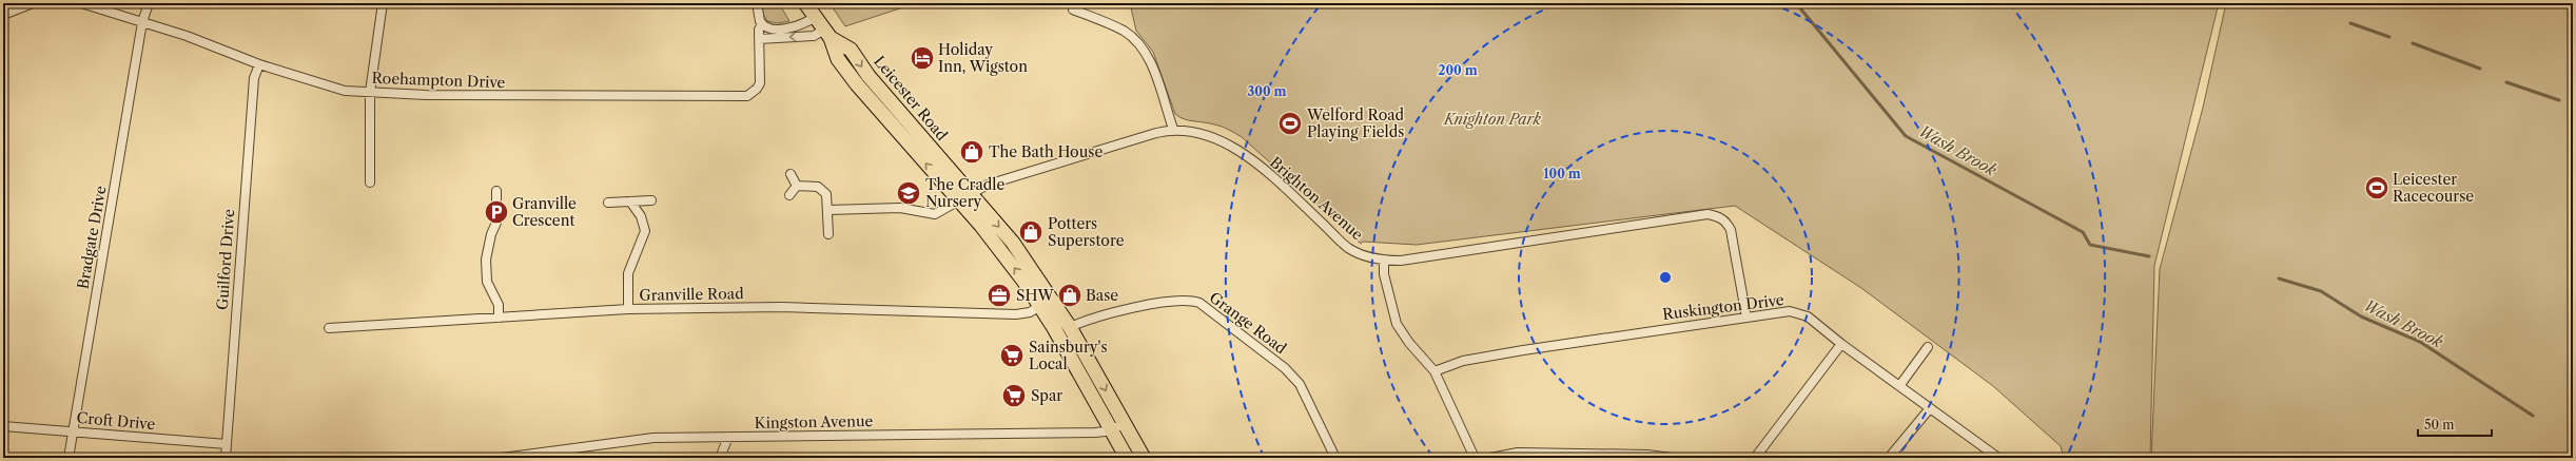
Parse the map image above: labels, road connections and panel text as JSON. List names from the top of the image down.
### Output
{
  "streets": {
    "main road": ["Leicester Road"],
    "street": [
      "Roehampton Drive",
      "Brighton Avenue",
      "Bradgate Drive",
      "Guilford Drive",
      "Granville Road",
      "Ruskington Drive",
      "Grange Road",
      "Croft Drive",
      "Kingston Avenue"
    ]
  },
  "crossings": [
    ["Roehampton Drive", "Bradgate Drive"],
    ["Roehampton Drive", "Guilford Drive"],
    ["Leicester Road", "Brighton Avenue"],
    ["Leicester Road", "Granville Road"],
    ["Leicester Road", "Grange Road"],
    ["Leicester Road", "Kingston Avenue"],
    ["Brighton Avenue", "Ruskington Drive"],
    ["Bradgate Drive", "Croft Drive"],
    ["Guilford Drive", "Croft Drive"]
  ],
  "water": ["Wash Brook"],
  "parks": ["Knighton Park"],
  "places": {
    "hotel": ["Holiday Inn, Wigston"],
    "sports": ["Welford Road Playing Fields", "Leicester Racecourse"],
    "shop": ["The Bath House", "Potters Superstore", "Base"],
    "school or university": ["The Cradle Nursery"],
    "parking": ["Granville Crescent"],
    "office": ["SHW"],
    "supermarket": ["Sainsbury's Local", "Spar"]
  },
  "scale_bar": "50 m",
  "rings": ["200 m", "300 m", "100 m"]
}
